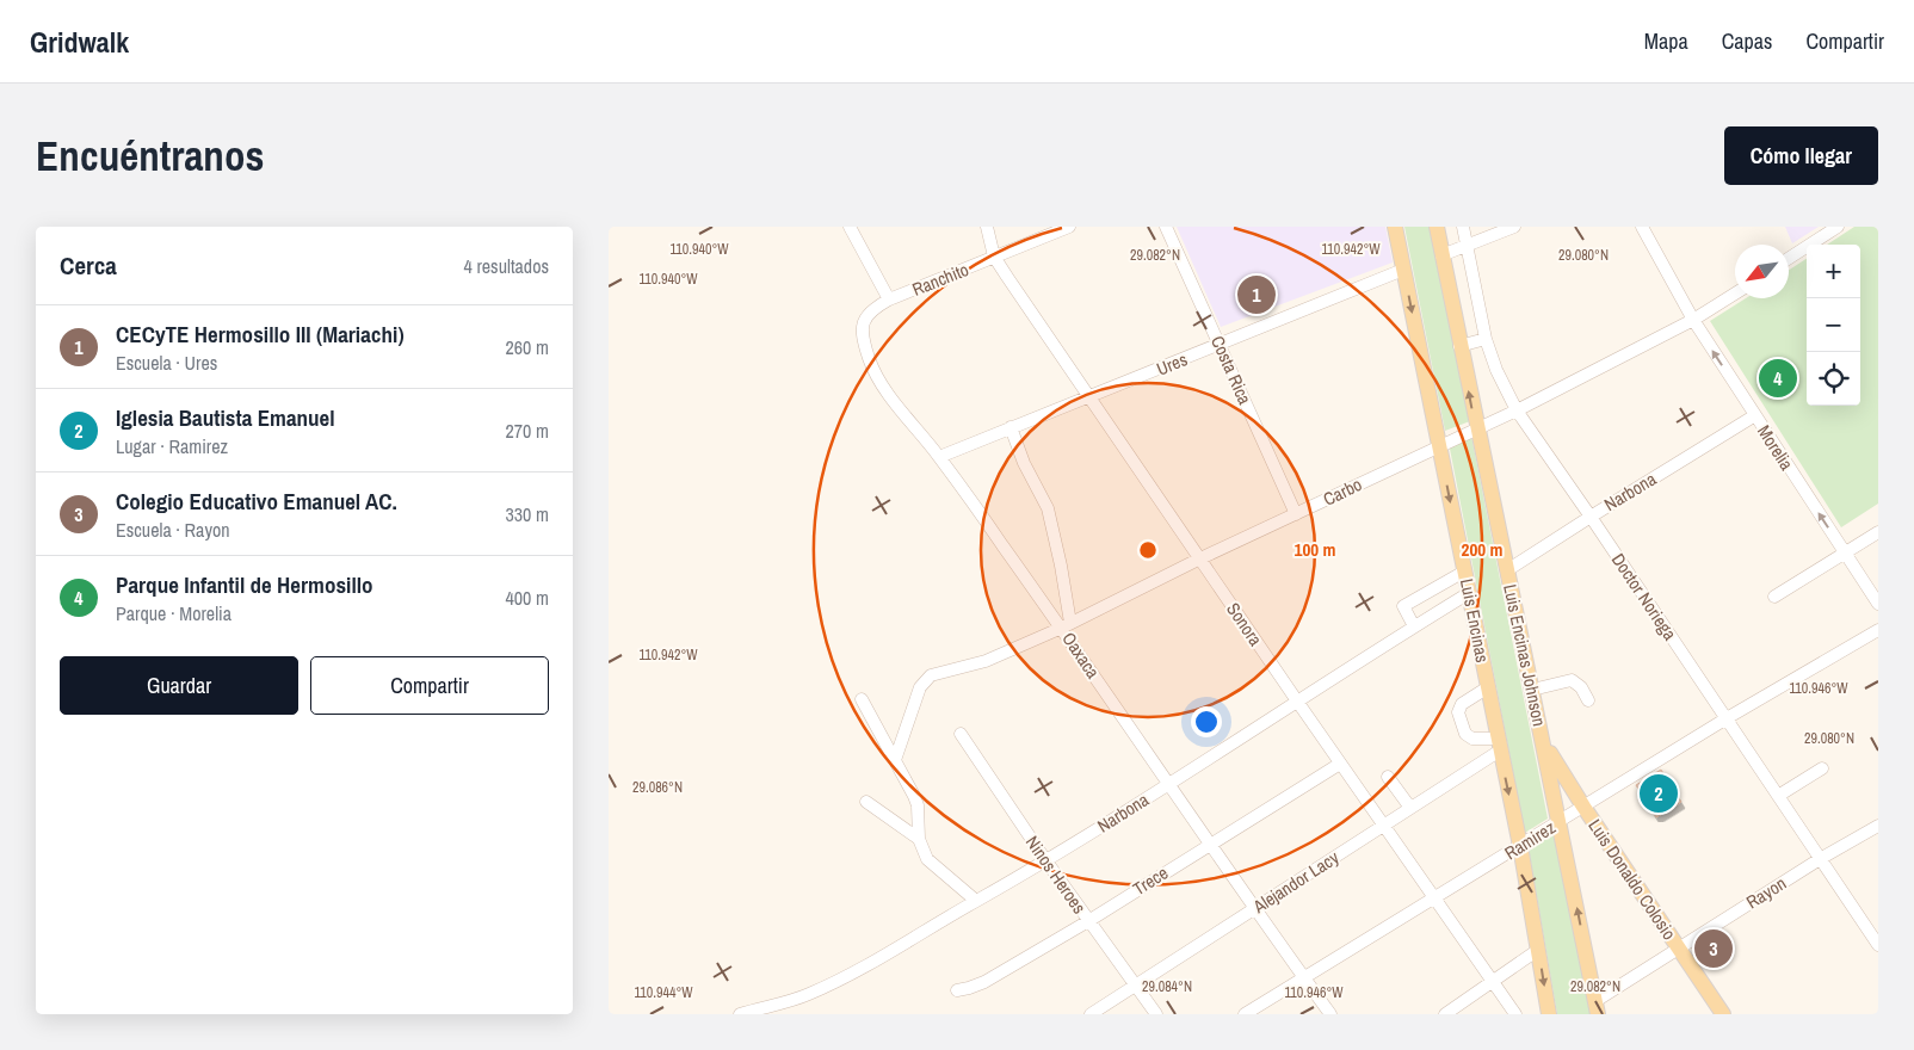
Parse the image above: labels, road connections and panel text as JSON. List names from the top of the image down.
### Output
{
  "streets": {
    "main road": ["Luis Encinas", "Luis Encinas Johnson", "Luis Donaldo Colosio"],
    "street": [
      "Ranchito",
      "Ures",
      "Costa Rica",
      "Morelia",
      "Carbo",
      "Narbona",
      "Doctor Noriega",
      "Sonora",
      "Oaxaca",
      "Ramirez",
      "Ninos Heroes",
      "Trece",
      "Alejandor Lacy",
      "Rayon"
    ]
  },
  "crossings": [
    ["Ranchito", "Sonora"],
    ["Ranchito", "Oaxaca"],
    ["Ures", "Costa Rica"],
    ["Ures", "Luis Encinas"],
    ["Ures", "Sonora"],
    ["Ures", "Oaxaca"],
    ["Costa Rica", "Carbo"],
    ["Morelia", "Carbo"],
    ["Morelia", "Narbona"],
    ["Carbo", "Doctor Noriega"],
    ["Carbo", "Luis Encinas"],
    ["Carbo", "Sonora"],
    ["Carbo", "Oaxaca"],
    ["Carbo", "Luis Encinas Johnson"],
    ["Narbona", "Doctor Noriega"],
    ["Narbona", "Luis Encinas"],
    ["Narbona", "Sonora"],
    ["Narbona", "Oaxaca"],
    ["Narbona", "Luis Encinas Johnson"],
    ["Narbona", "Ninos Heroes"],
    ["Doctor Noriega", "Ramirez"],
    ["Doctor Noriega", "Rayon"],
    ["Luis Encinas", "Ramirez"],
    ["Luis Encinas", "Alejandor Lacy"],
    ["Sonora", "Ramirez"],
    ["Sonora", "Trece"],
    ["Sonora", "Alejandor Lacy"],
    ["Oaxaca", "Ramirez"],
    ["Oaxaca", "Trece"],
    ["Oaxaca", "Alejandor Lacy"],
    ["Luis Encinas Johnson", "Ramirez"],
    ["Luis Encinas Johnson", "Luis Donaldo Colosio"],
    ["Luis Encinas Johnson", "Rayon"],
    ["Ramirez", "Luis Donaldo Colosio"],
    ["Ninos Heroes", "Trece"],
    ["Ninos Heroes", "Alejandor Lacy"],
    ["Luis Donaldo Colosio", "Rayon"]
  ],
  "one_way": ["Morelia", "Luis Encinas"],
  "north": "bottom left",
  "page": {
    "header": "Gridwalk",
    "nav": ["Mapa", "Capas", "Compartir"],
    "buttons": [
      "Cómo llegar",
      ["Guardar", "Compartir"]
    ],
    "title": "Encuéntranos",
    "heading": ["Cerca", "4 resultados"],
    "map_buttons": ["+", "−"],
    "pins": [
      "1",
      "4",
      "2",
      "3"
    ],
    "list": [
      {
        "mark": "1",
        "name": "CECyTE Hermosillo III (Mariachi)",
        "note": "Escuela · Ures",
        "value": "260 m"
      },
      {
        "mark": "2",
        "name": "Iglesia Bautista Emanuel",
        "note": "Lugar · Ramirez",
        "value": "270 m"
      },
      {
        "mark": "3",
        "name": "Colegio Educativo Emanuel AC.",
        "note": "Escuela · Rayon",
        "value": "330 m"
      },
      {
        "mark": "4",
        "name": "Parque Infantil de Hermosillo",
        "note": "Parque · Morelia",
        "value": "400 m"
      }
    ]
  },
  "coordinates": [
    "110.942°W",
    "110.940°W",
    "29.082°N",
    "29.080°N",
    "110.946°W",
    "29.086°N",
    "29.084°N",
    "110.944°W"
  ],
  "rings": ["100 m", "200 m"]
}
